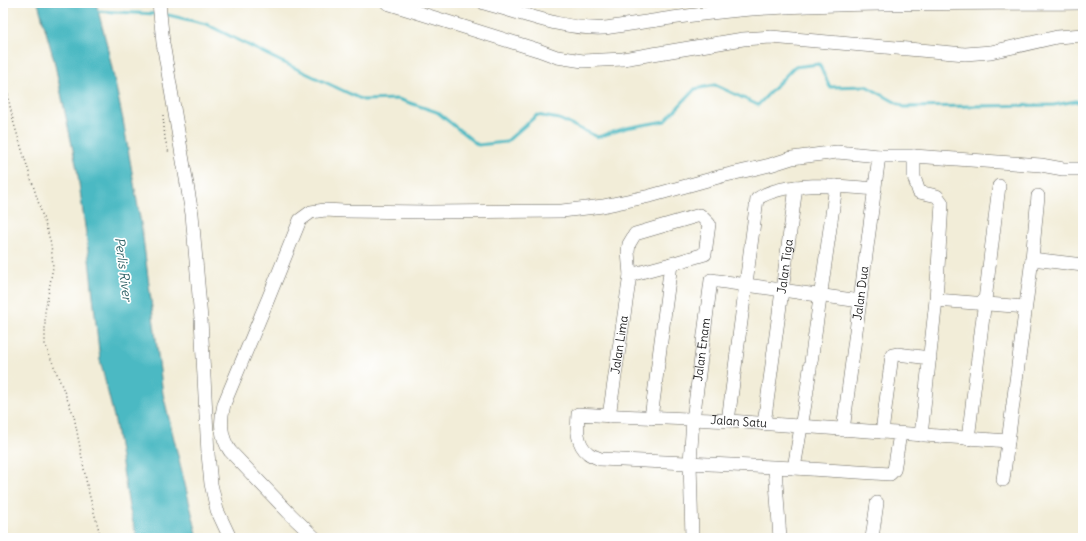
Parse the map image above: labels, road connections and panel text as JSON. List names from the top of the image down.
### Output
{
  "streets": {
    "street": [
      "Jalan Tiga",
      "Jalan Dua",
      "Jalan Lima",
      "Jalan Enam",
      "Jalan Satu"
    ]
  },
  "crossings": [
    ["Jalan Tiga", "Jalan Satu"],
    ["Jalan Dua", "Jalan Satu"],
    ["Jalan Lima", "Jalan Satu"],
    ["Jalan Enam", "Jalan Satu"]
  ],
  "water": ["Perlis River"]
}
